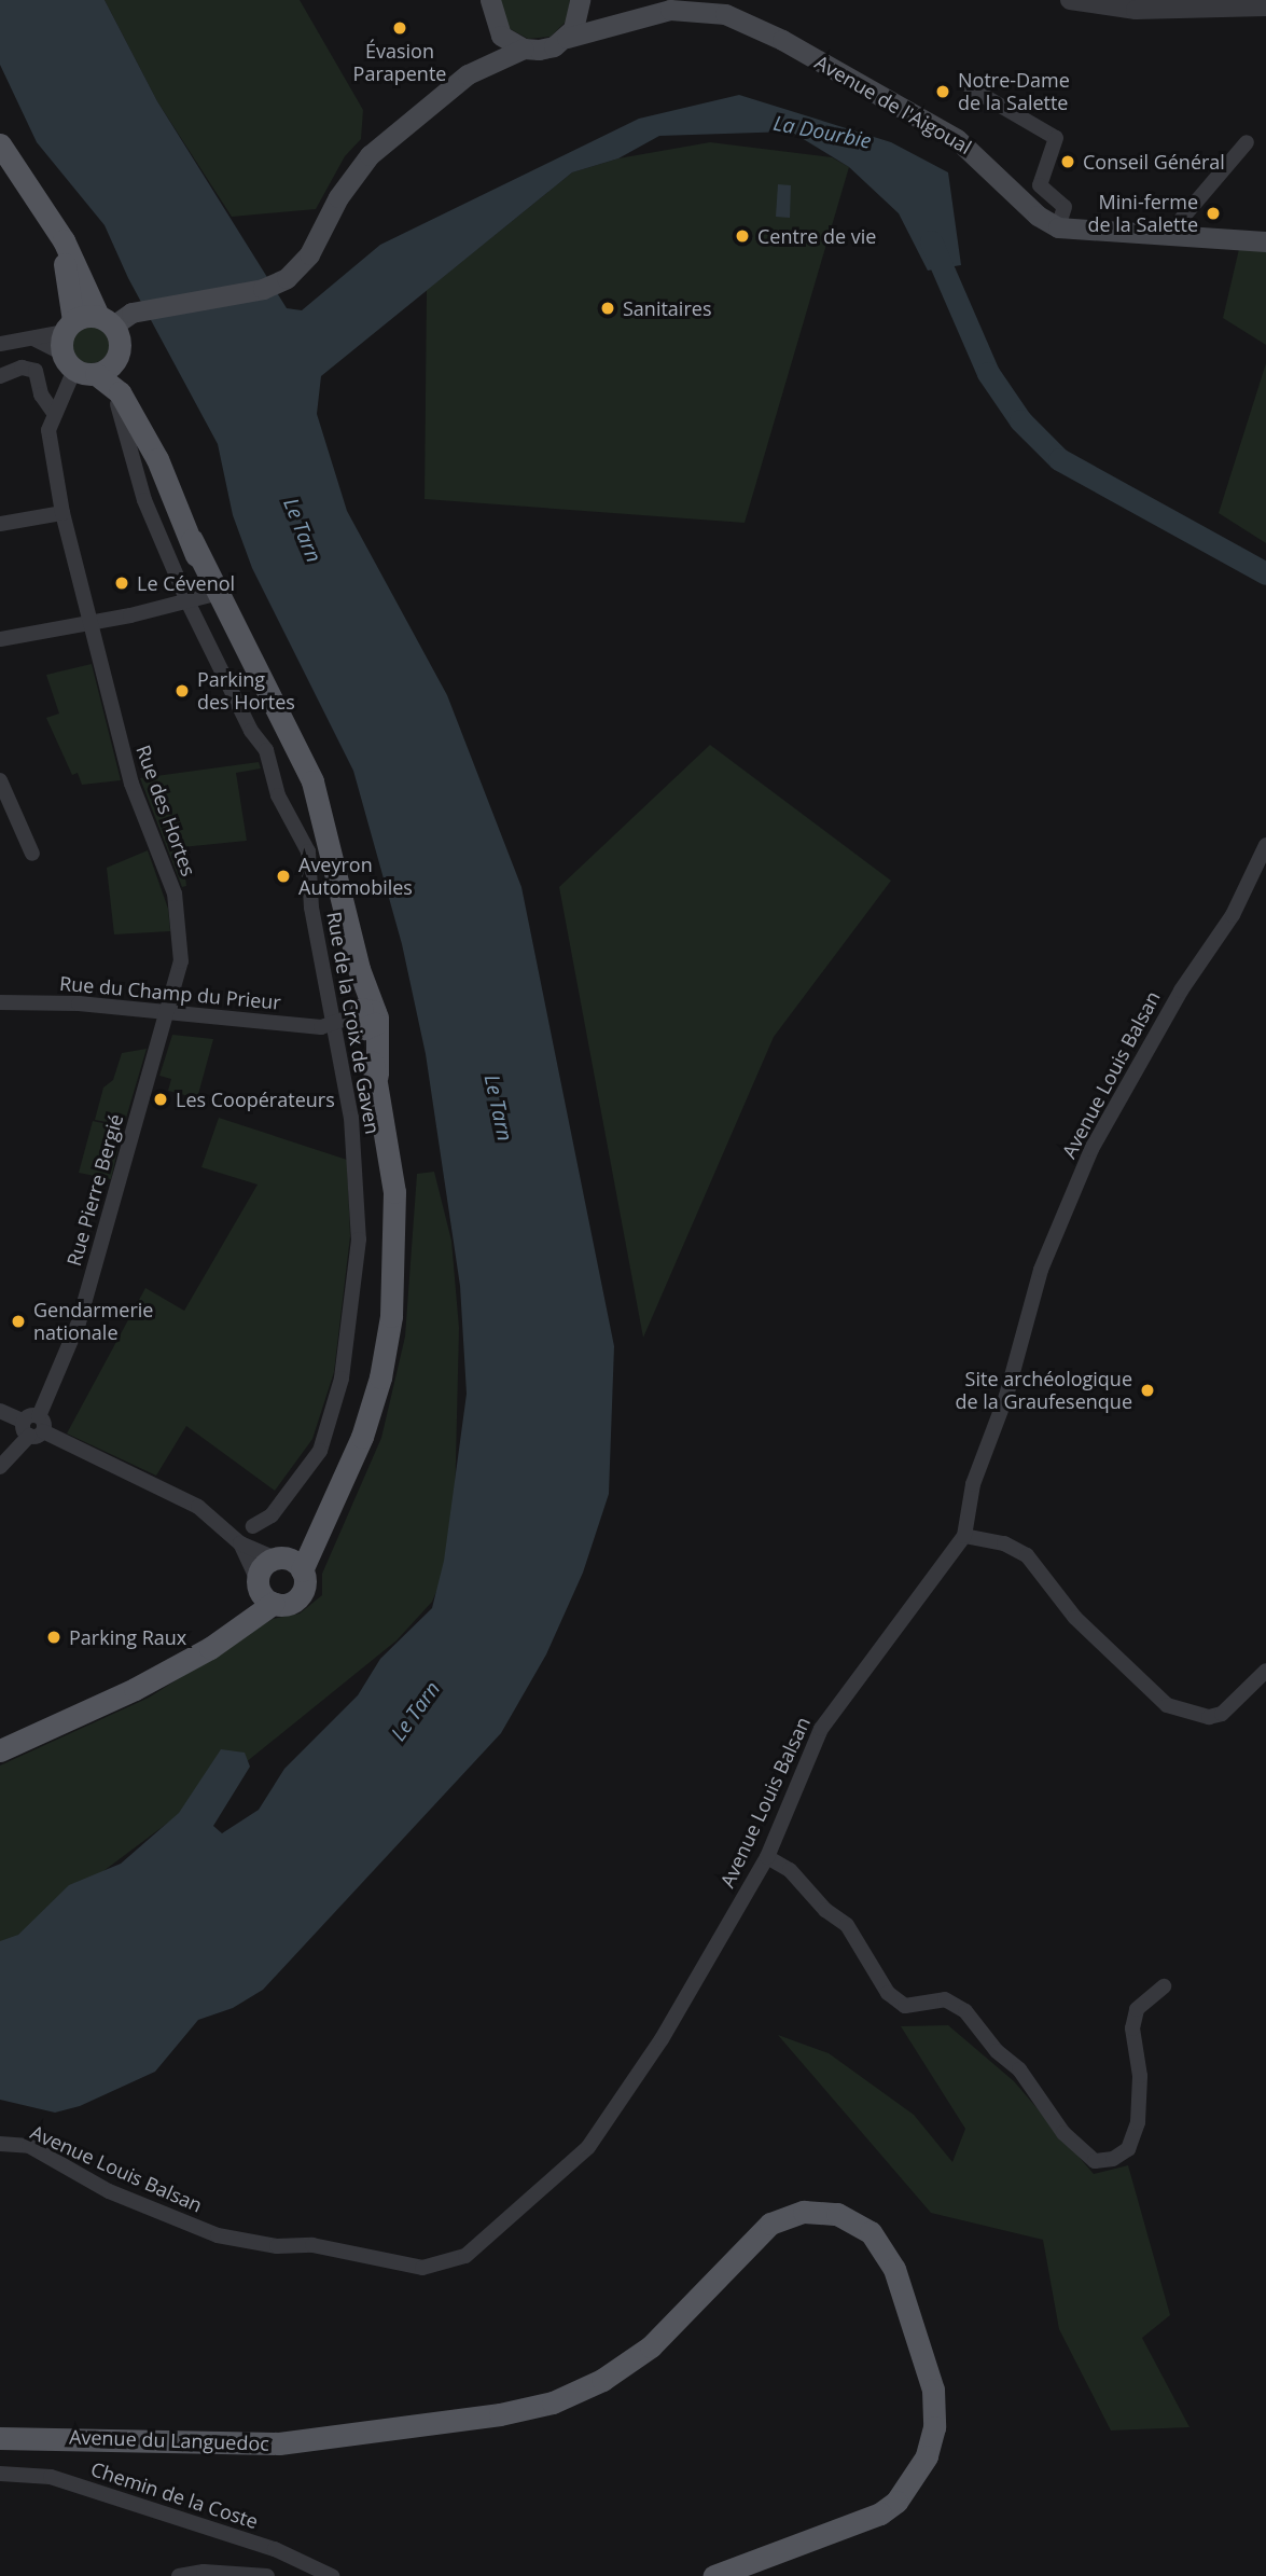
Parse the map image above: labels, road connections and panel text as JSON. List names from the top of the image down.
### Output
{
  "streets": {
    "main road": ["Avenue de l'Aigoual", "Avenue du Languedoc"],
    "street": [
      "Rue des Hortes",
      "Rue du Champ du Prieur",
      "Rue de la Croix de Gaven",
      "Avenue Louis Balsan",
      "Rue Pierre Bergié",
      "Chemin de la Coste"
    ]
  },
  "crossings": [
    ["Rue des Hortes", "Rue du Champ du Prieur"],
    ["Rue des Hortes", "Rue Pierre Bergié"],
    ["Rue du Champ du Prieur", "Rue de la Croix de Gaven"],
    ["Rue du Champ du Prieur", "Rue Pierre Bergié"]
  ],
  "water": ["La Dourbie", "Le Tarn"],
  "places": [
    "Évasion Parapente",
    "Notre-Dame de la Salette",
    "Conseil Général",
    "Mini-ferme de la Salette",
    "Centre de vie",
    "Sanitaires",
    "Le Cévenol",
    "Parking des Hortes",
    "Aveyron Automobiles",
    "Les Coopérateurs",
    "Gendarmerie nationale",
    "Site archéologique de la Graufesenque",
    "Parking Raux"
  ]
}
